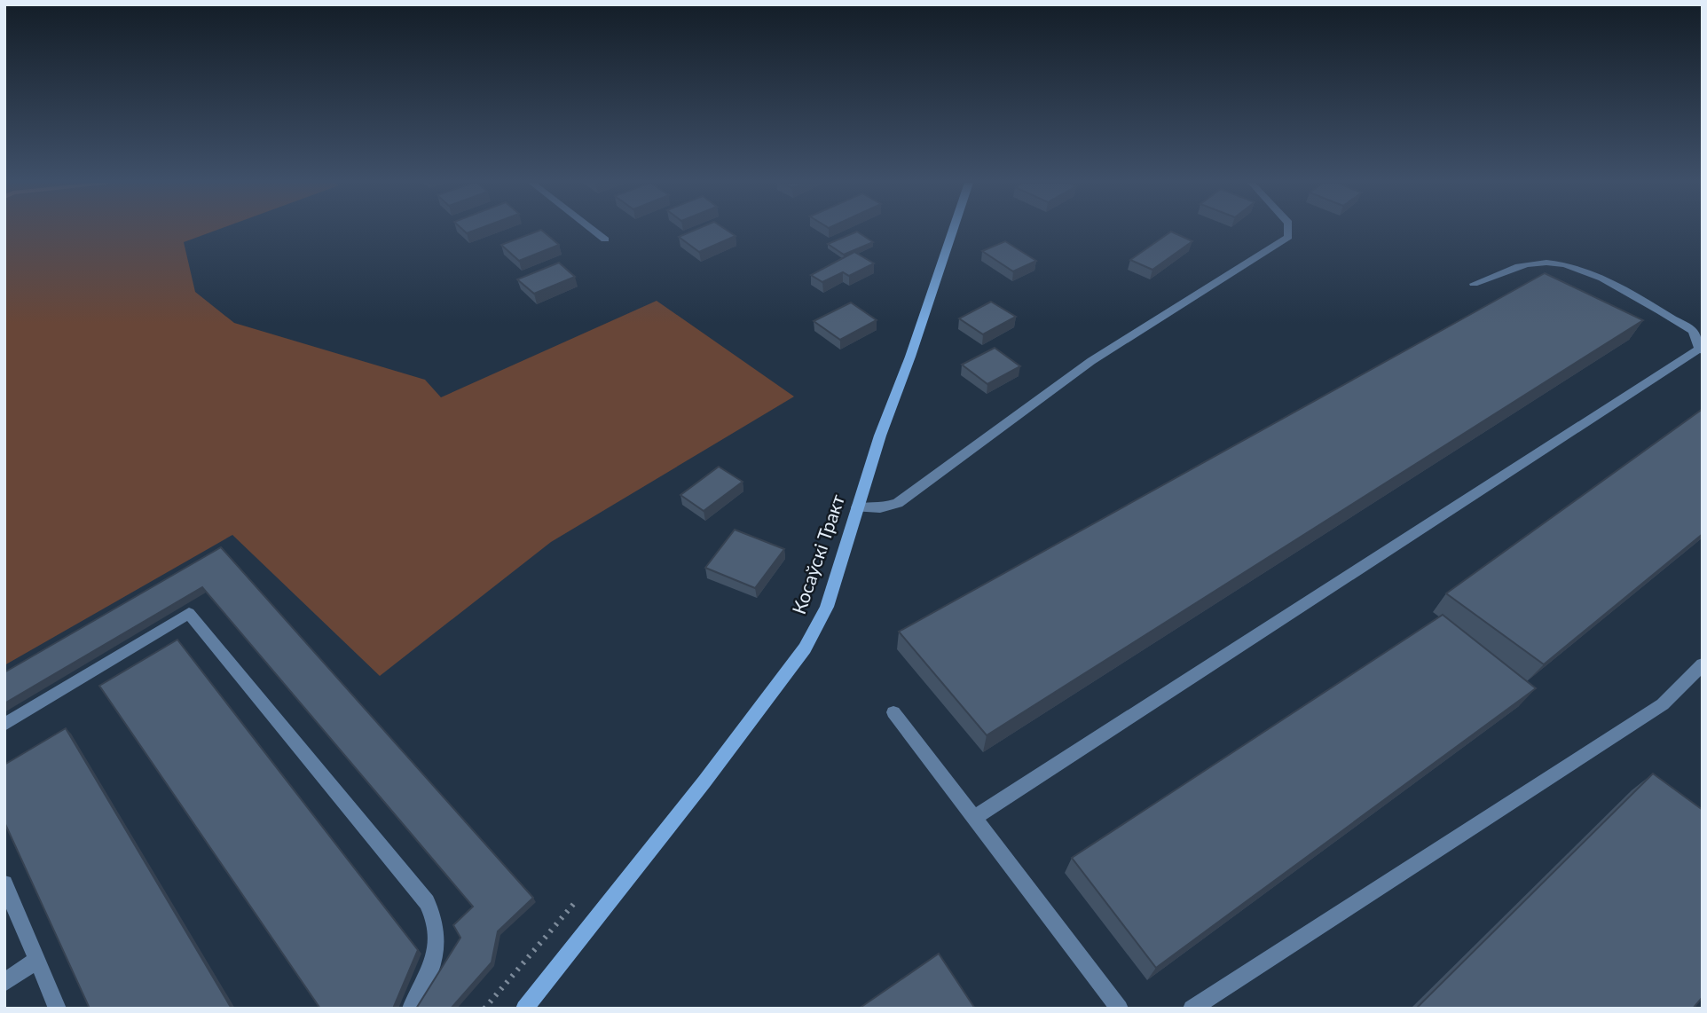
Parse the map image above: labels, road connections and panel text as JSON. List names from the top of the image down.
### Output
{
  "streets": {
    "main road": ["Косаўскі Тракт"]
  }
}
